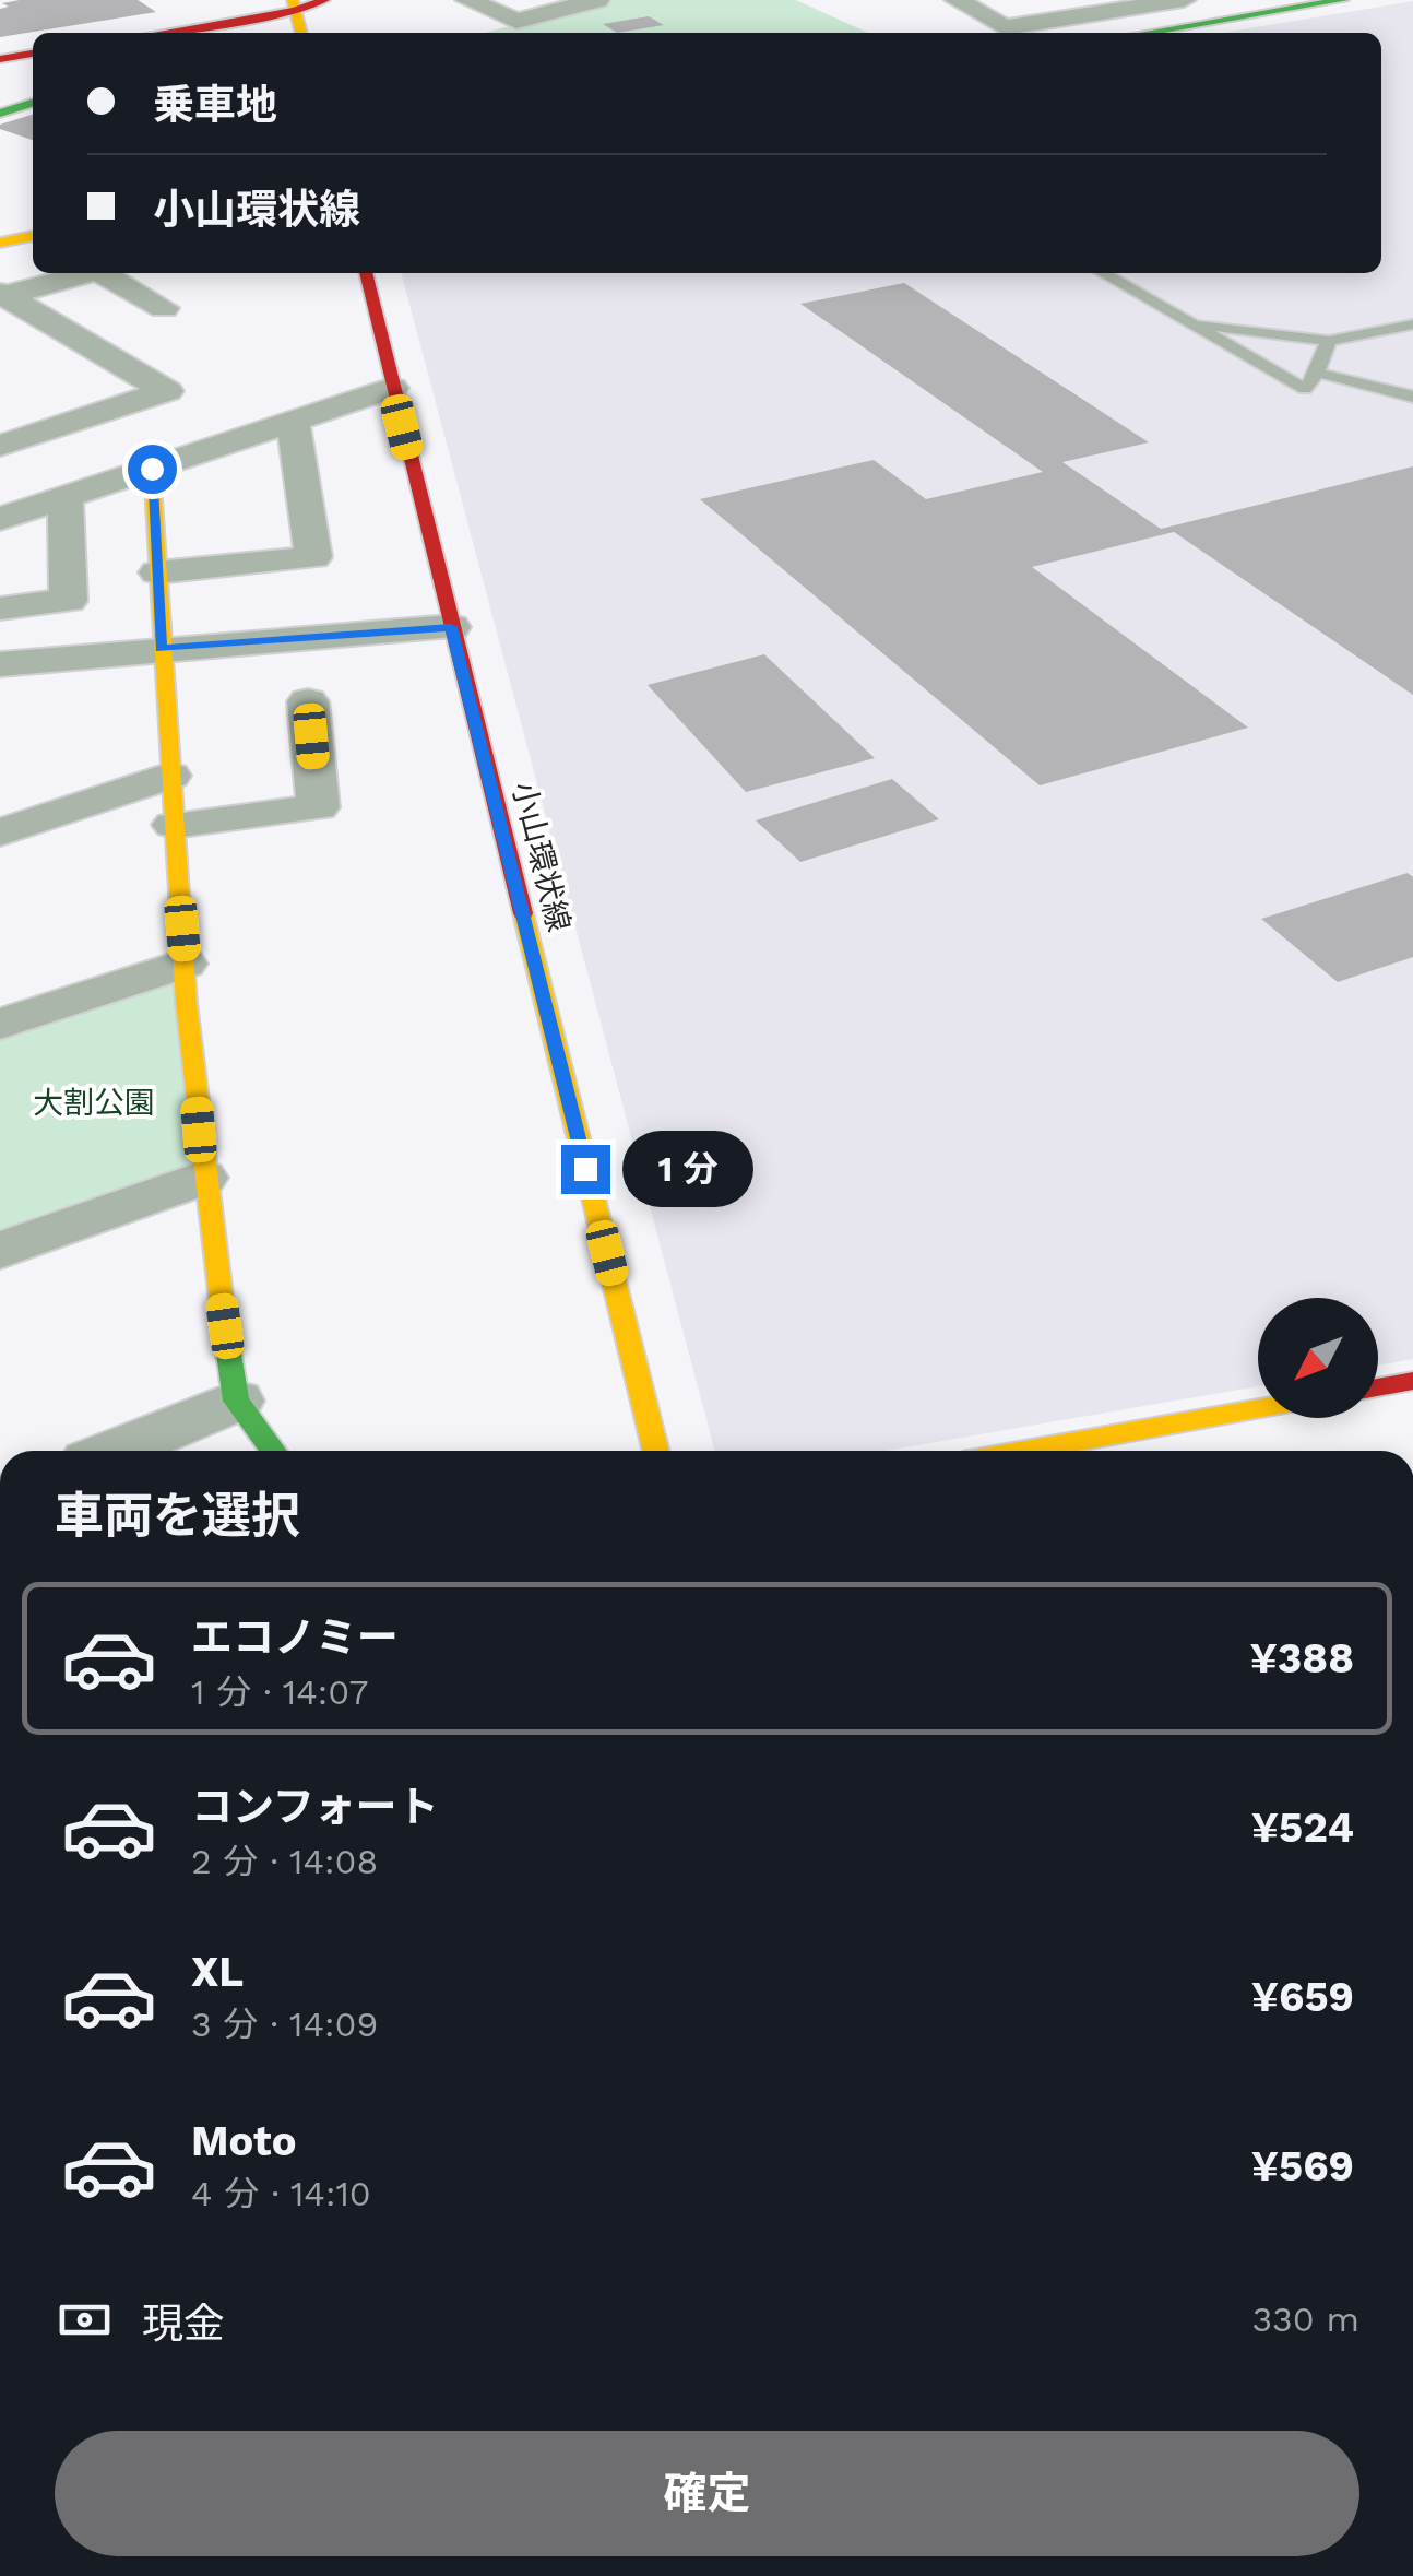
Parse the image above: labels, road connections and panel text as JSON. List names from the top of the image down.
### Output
{
  "streets": {
    "main road": ["小山環状線"]
  },
  "parks": ["大割公園"],
  "north": "bottom left",
  "page": {
    "banner": ["乗車地", "小山環状線"],
    "bubble": "1 分",
    "heading": "車両を選択",
    "list": [
      {
        "name": "エコノミー",
        "note": "1 分 · 14:07",
        "value": "¥388"
      },
      {
        "name": "コンフォート",
        "note": "2 分 · 14:08",
        "value": "¥524"
      },
      {
        "name": "XL",
        "note": "3 分 · 14:09",
        "value": "¥659"
      },
      {
        "name": "Moto",
        "note": "4 分 · 14:10",
        "value": "¥569"
      }
    ],
    "pay": ["現金", "330 m"],
    "buttons": "確定"
  }
}
